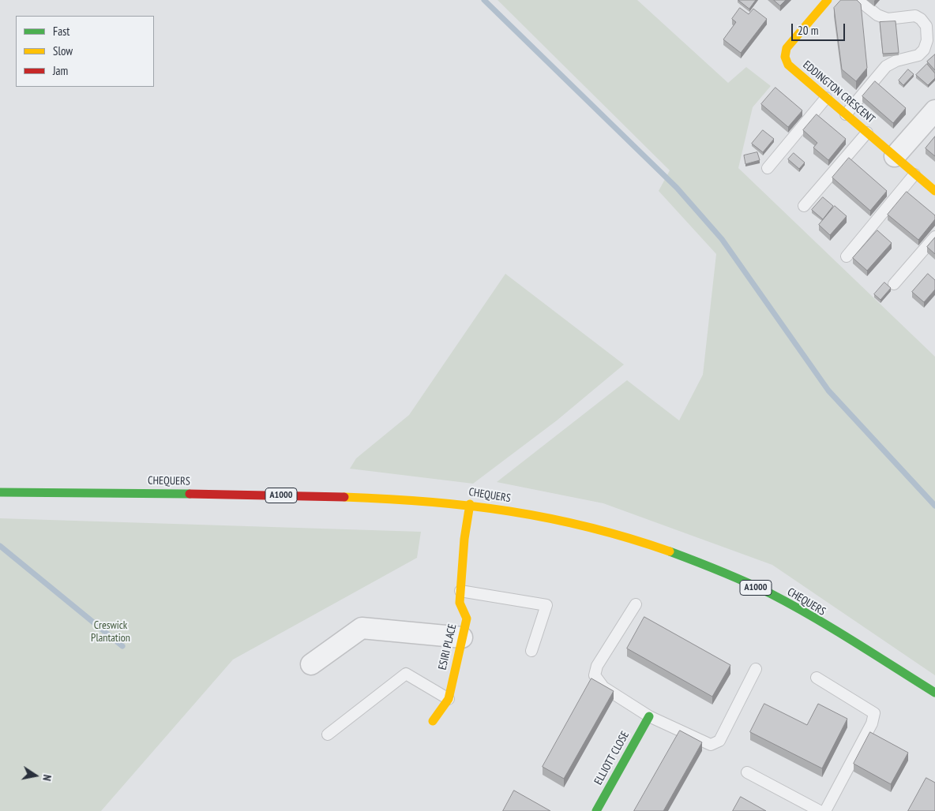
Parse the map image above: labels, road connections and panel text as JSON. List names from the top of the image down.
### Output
{
  "streets": {
    "main road": [
      "EDDINGTON CRESCENT",
      "CHEQUERS",
      "A1000",
      "ESIRI PLACE",
      "ELLIOTT CLOSE"
    ]
  },
  "crossings": [
    ["CHEQUERS", "ESIRI PLACE"]
  ],
  "parks": ["Creswick Plantation"],
  "legend": ["Fast", "Slow", "Jam"],
  "scale_bar": "20 m",
  "north": "right"
}
